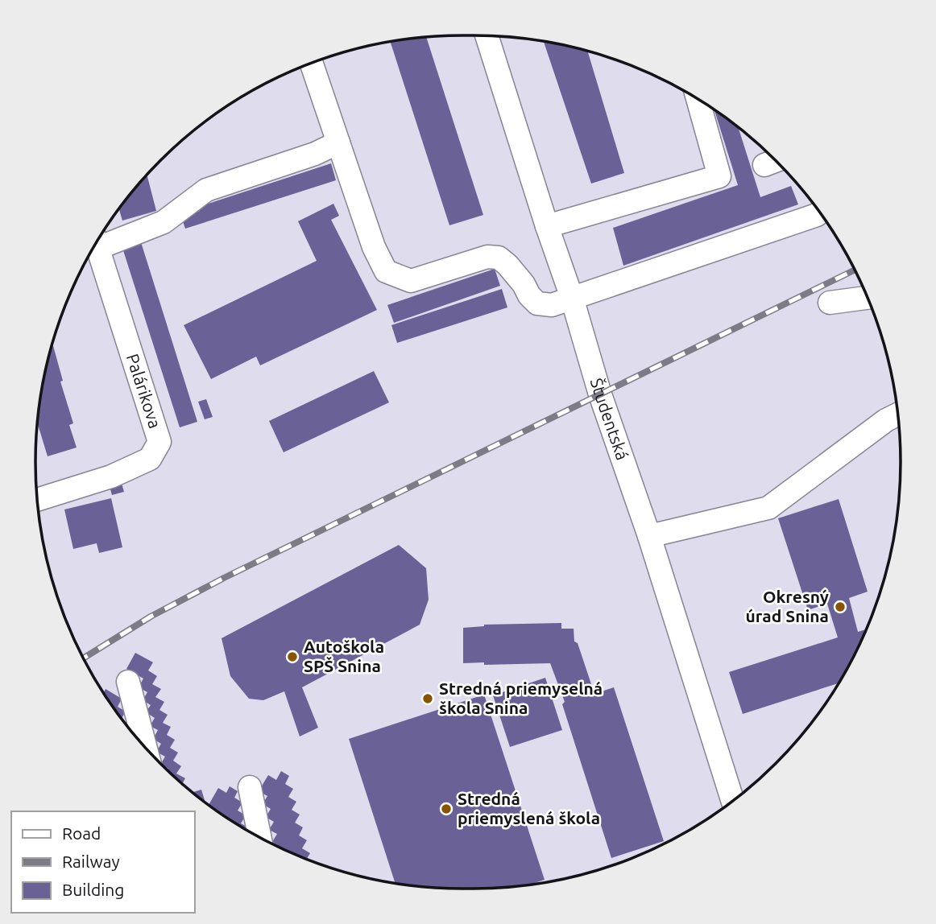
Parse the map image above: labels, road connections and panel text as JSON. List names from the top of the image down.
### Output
{
  "streets": {
    "street": ["Palárikova", "Študentská"]
  },
  "places": [
    "Okresný úrad Snina",
    "Autoškola SPŠ Snina",
    "Stredná priemyselná škola Snina",
    "Stredná priemyslená škola"
  ],
  "legend": ["Road", "Railway", "Building"]
}
